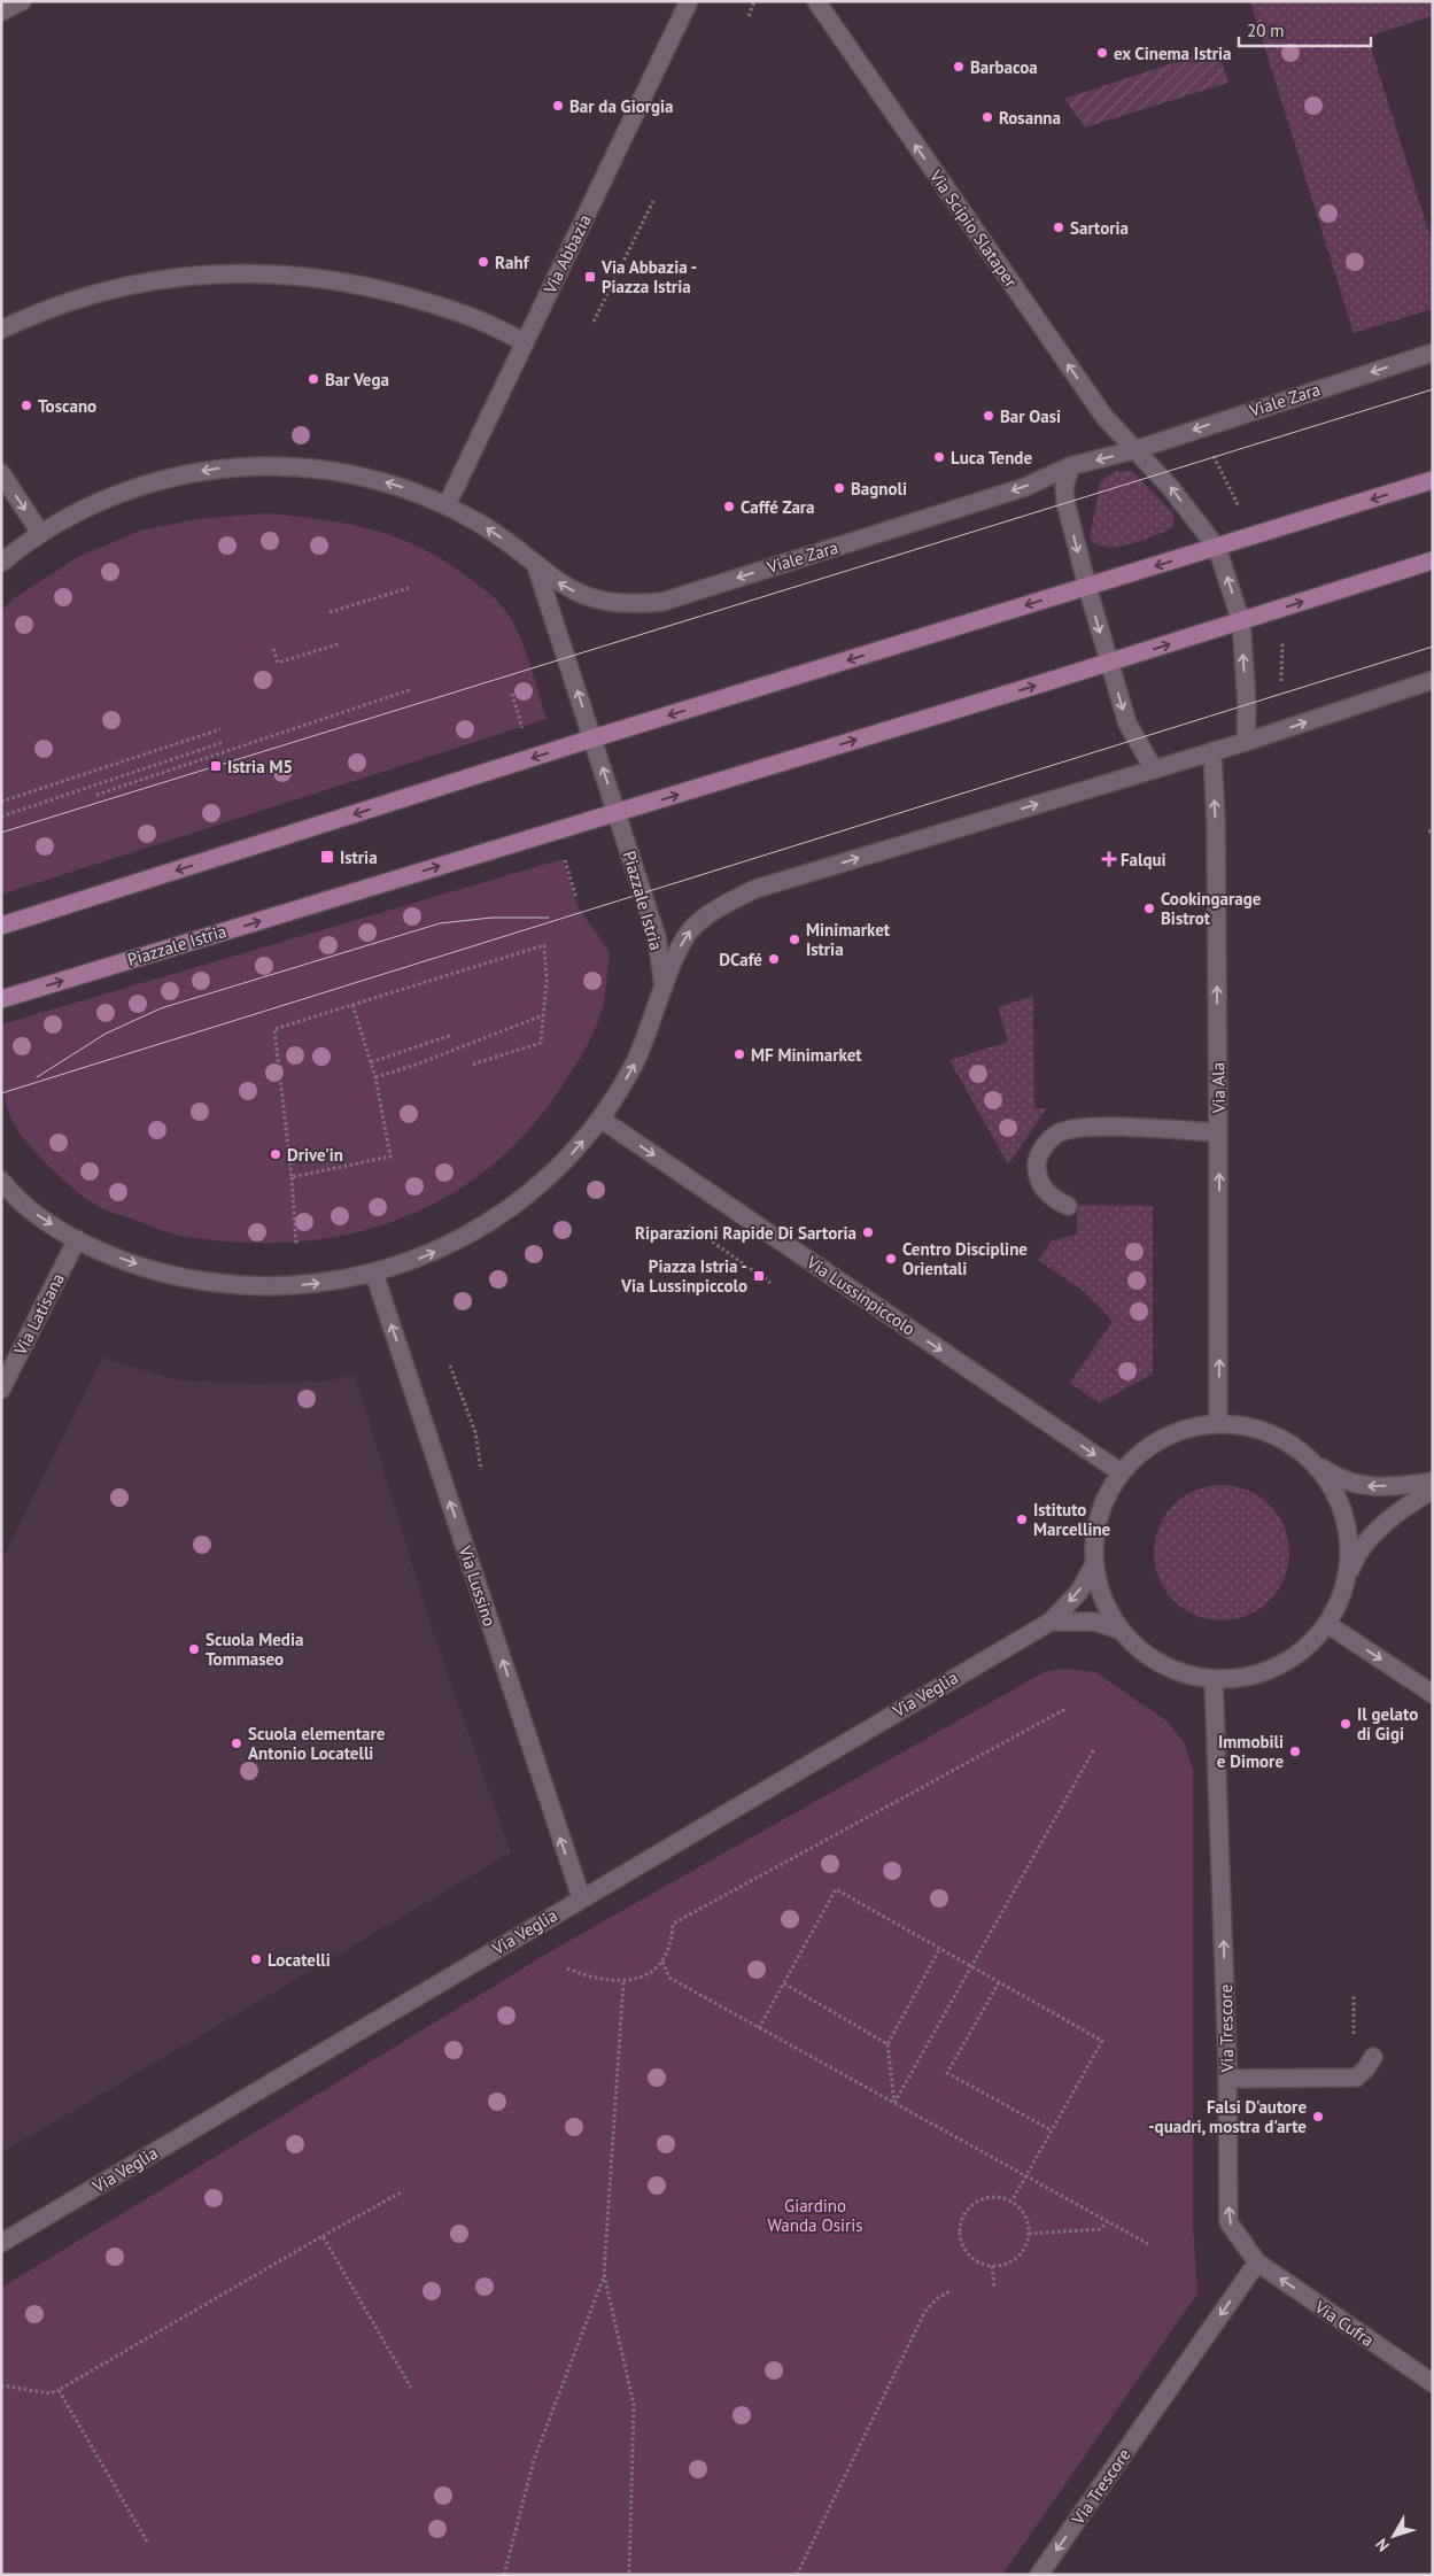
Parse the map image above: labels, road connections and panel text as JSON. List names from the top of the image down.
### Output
{
  "streets": {
    "main road": ["Piazzale Istria"],
    "street": [
      "Via Scipio Slataper",
      "Via Abbazia",
      "Viale Zara",
      "Via Ala",
      "Via Lussinpiccolo",
      "Via Latisana",
      "Via Lussino",
      "Via Veglia",
      "Via Trescore",
      "Via Cufra"
    ]
  },
  "crossings": [
    ["Via Scipio Slataper", "Viale Zara"],
    ["Viale Zara", "Piazzale Istria"],
    ["Piazzale Istria", "Via Lussinpiccolo"],
    ["Piazzale Istria", "Via Latisana"],
    ["Piazzale Istria", "Via Lussino"],
    ["Via Lussino", "Via Veglia"],
    ["Via Trescore", "Via Cufra"]
  ],
  "one_way": [
    "Via Scipio Slataper",
    "Viale Zara",
    "Via Ala",
    "Via Lussinpiccolo",
    "Via Lussino",
    "Via Cufra"
  ],
  "parks": ["Giardino Wanda Osiris"],
  "places": {
    "other": [
      "ex Cinema Istria",
      "Barbacoa",
      "Bar da Giorgia",
      "Rosanna",
      "Sartoria",
      "Rahf",
      "Bar Vega",
      "Toscano",
      "Bar Oasi",
      "Luca Tende",
      "Bagnoli",
      "Caffé Zara",
      "Cookingarage Bistrot",
      "Minimarket Istria",
      "DCafé",
      "MF Minimarket",
      "Drive'in",
      "Riparazioni Rapide Di Sartoria",
      "Centro Discipline Orientali",
      "Istituto Marcelline",
      "Scuola Media Tommaseo",
      "Il gelato di Gigi",
      "Scuola elementare Antonio Locatelli",
      "Immobili e Dimore",
      "Locatelli",
      "Falsi D'autore -quadri, mostra d'arte"
    ],
    "transit": [
      "Via Abbazia - Piazza Istria",
      "Istria M5",
      "Istria",
      "Piazza Istria - Via Lussinpiccolo"
    ],
    "health": ["Falqui"]
  },
  "scale_bar": "20 m",
  "north": "bottom left"
}
